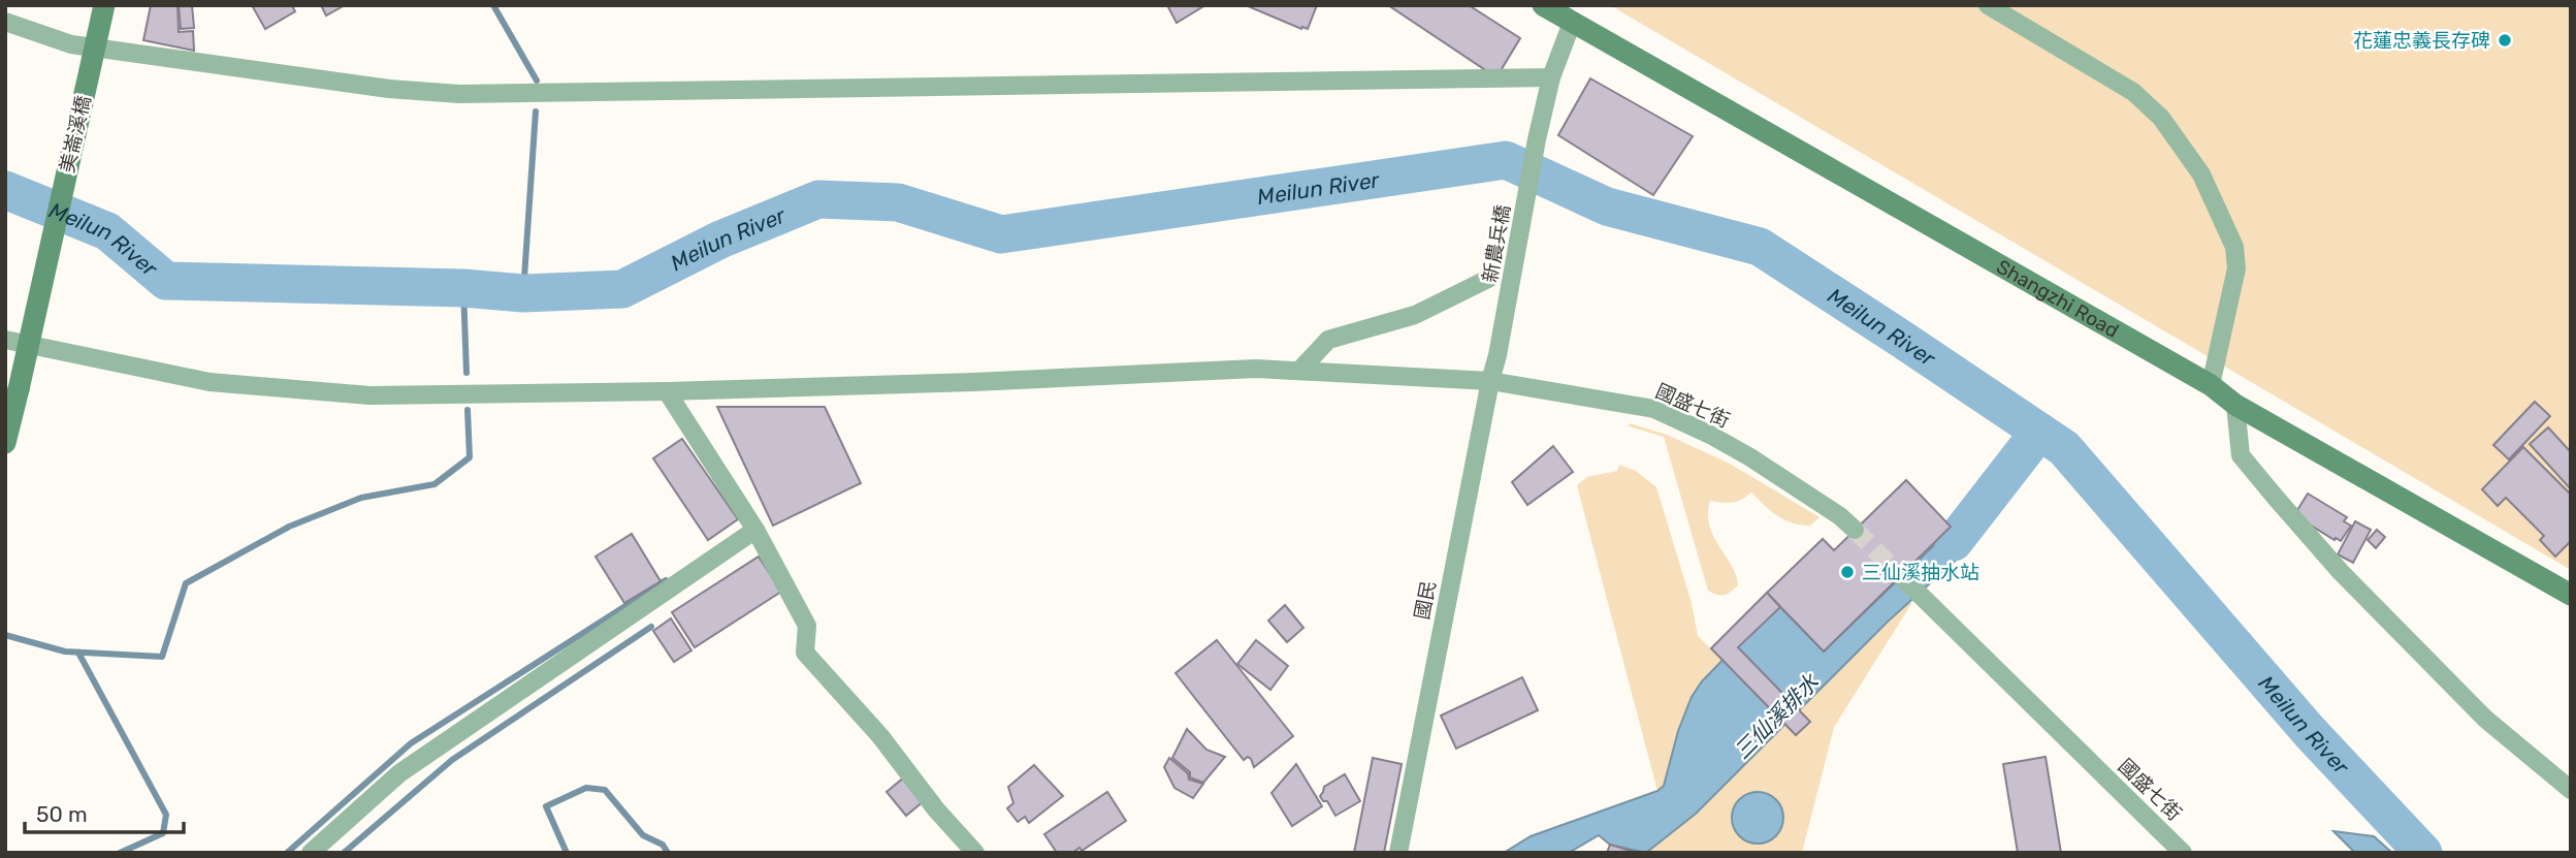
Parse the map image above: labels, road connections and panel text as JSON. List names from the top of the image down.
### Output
{
  "streets": {
    "street": [
      "美崙溪橋",
      "新農兵橋",
      "Shangzhi Road",
      "國盛七街",
      "國民"
    ]
  },
  "crossings": [
    ["新農兵橋", "Shangzhi Road"],
    ["新農兵橋", "國民"],
    ["國盛七街", "國民"]
  ],
  "water": ["Meilun River", "三仙溪排水"],
  "places": ["花蓮忠義長存碑", "三仙溪抽水站"],
  "scale_bar": "50 m"
}
